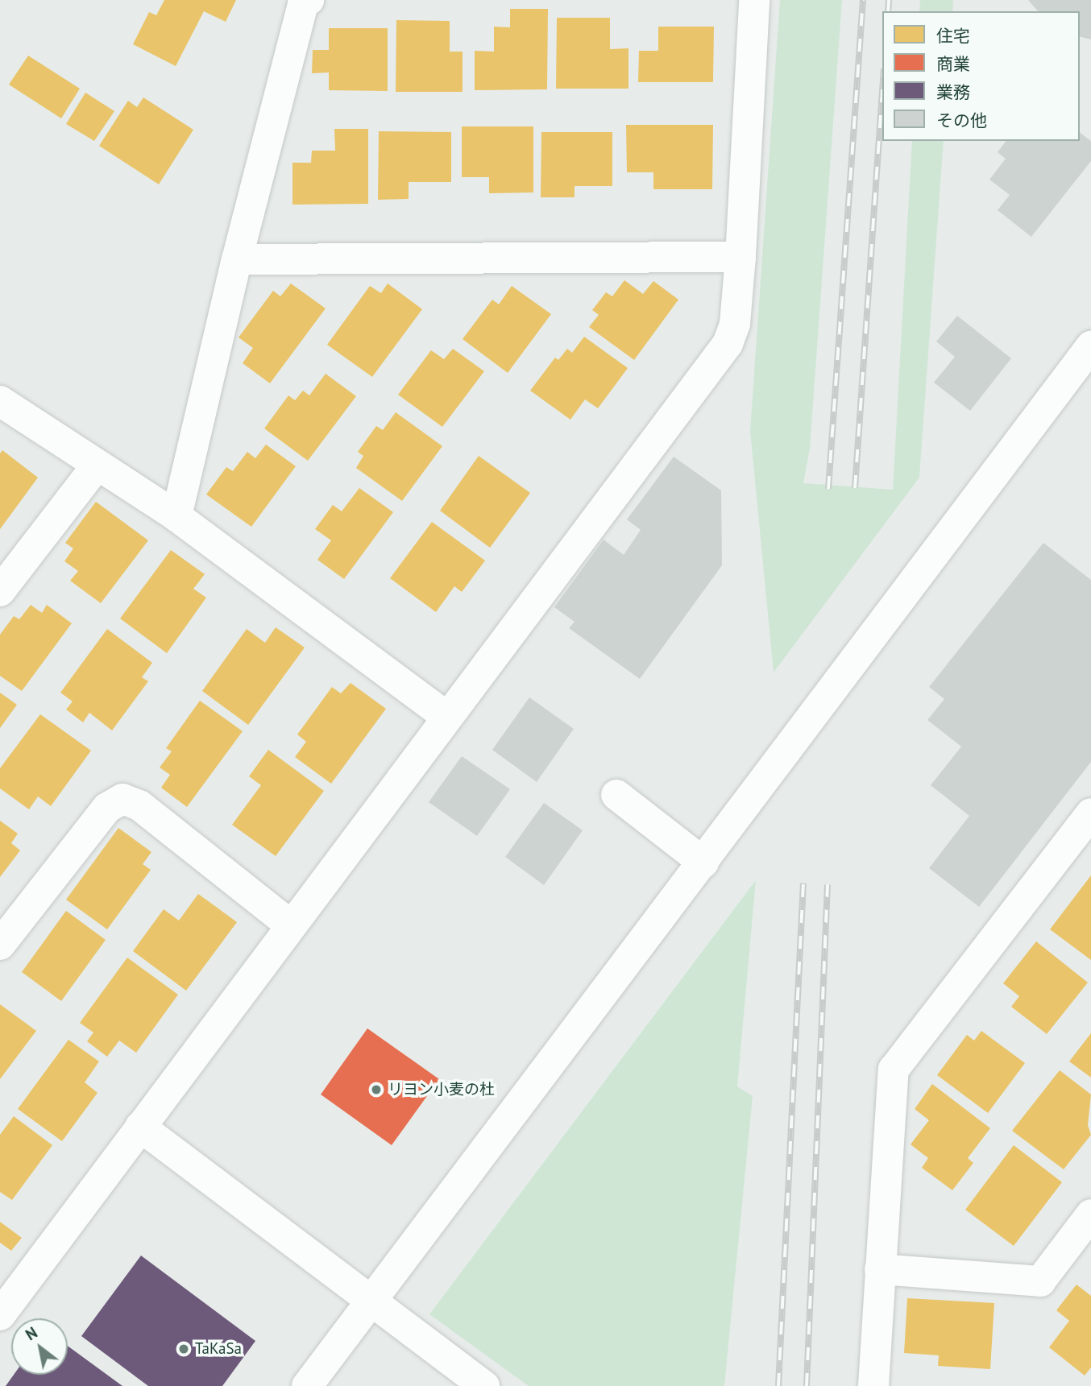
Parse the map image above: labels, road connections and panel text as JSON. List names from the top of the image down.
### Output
{
  "places": ["リヨン小麦の杜", "TaKaSa"],
  "legend": [
    "住宅",
    "商業",
    "業務",
    "その他"
  ],
  "north": "top left"
}
